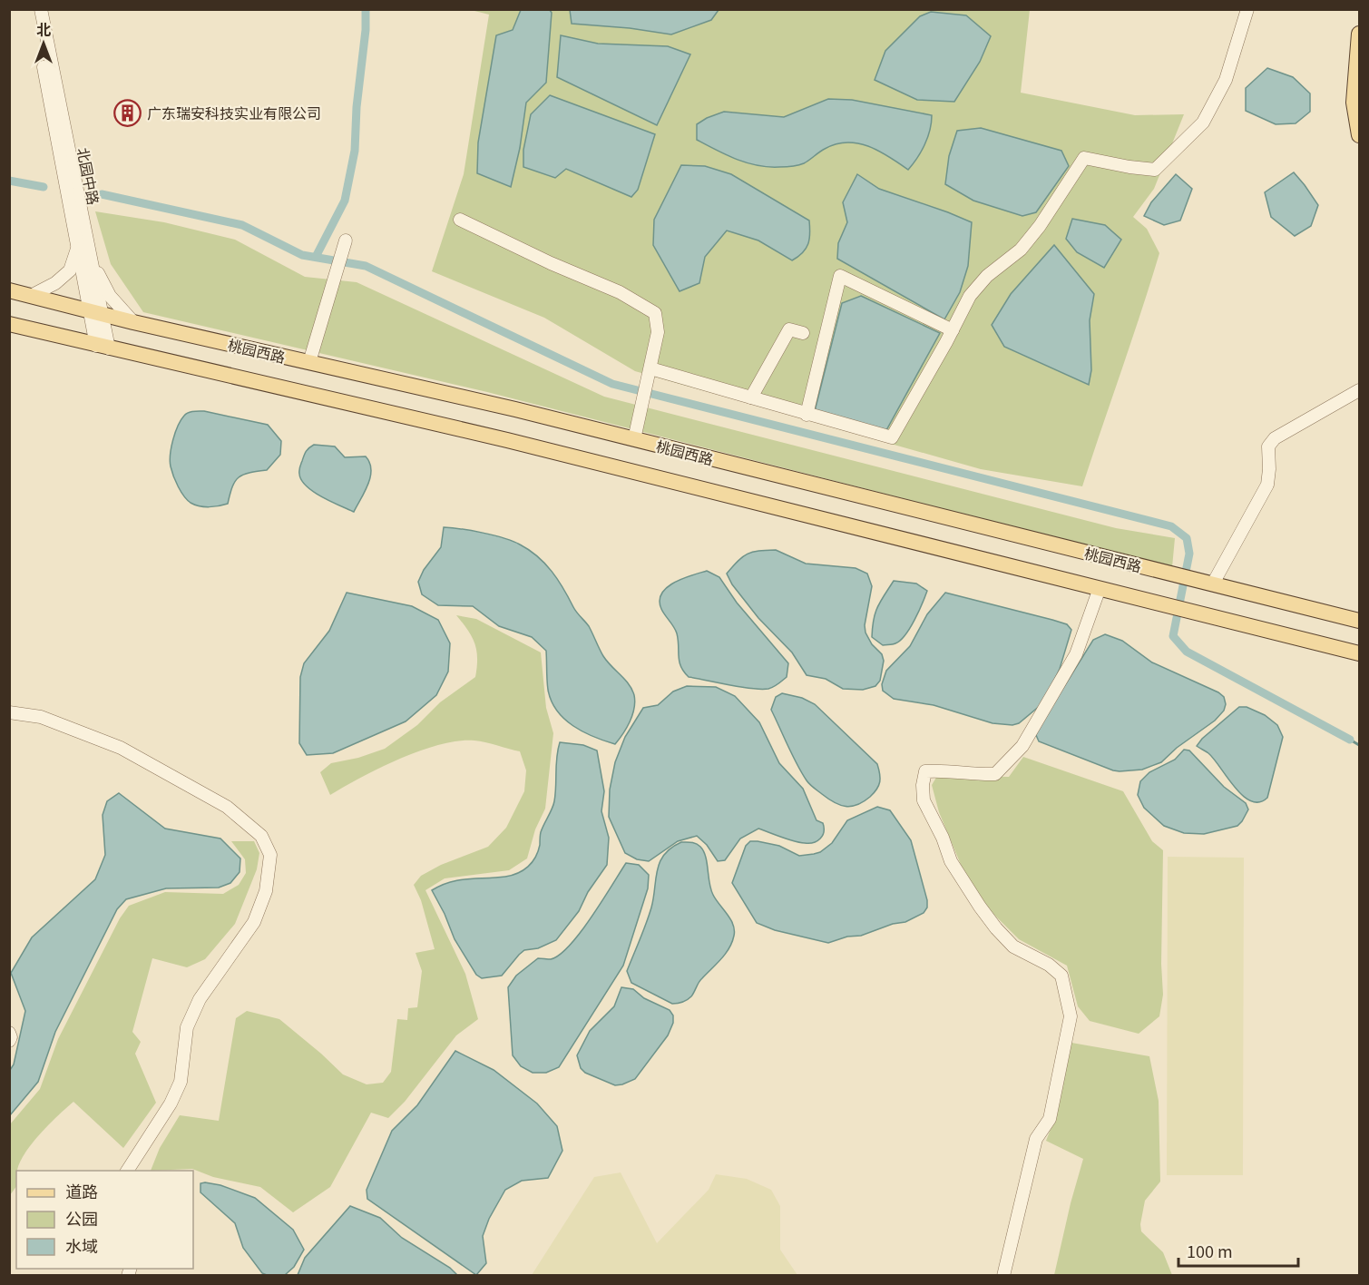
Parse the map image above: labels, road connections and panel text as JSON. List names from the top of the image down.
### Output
{
  "streets": {
    "main road": ["桃园西路"],
    "street": ["北园中路"]
  },
  "crossings": [
    ["北园中路", "桃园西路"]
  ],
  "places": {
    "building": ["广东瑞安科技实业有限公司"]
  },
  "legend": ["道路", "公园", "水域"],
  "scale_bar": "100 m",
  "north": "top"
}
